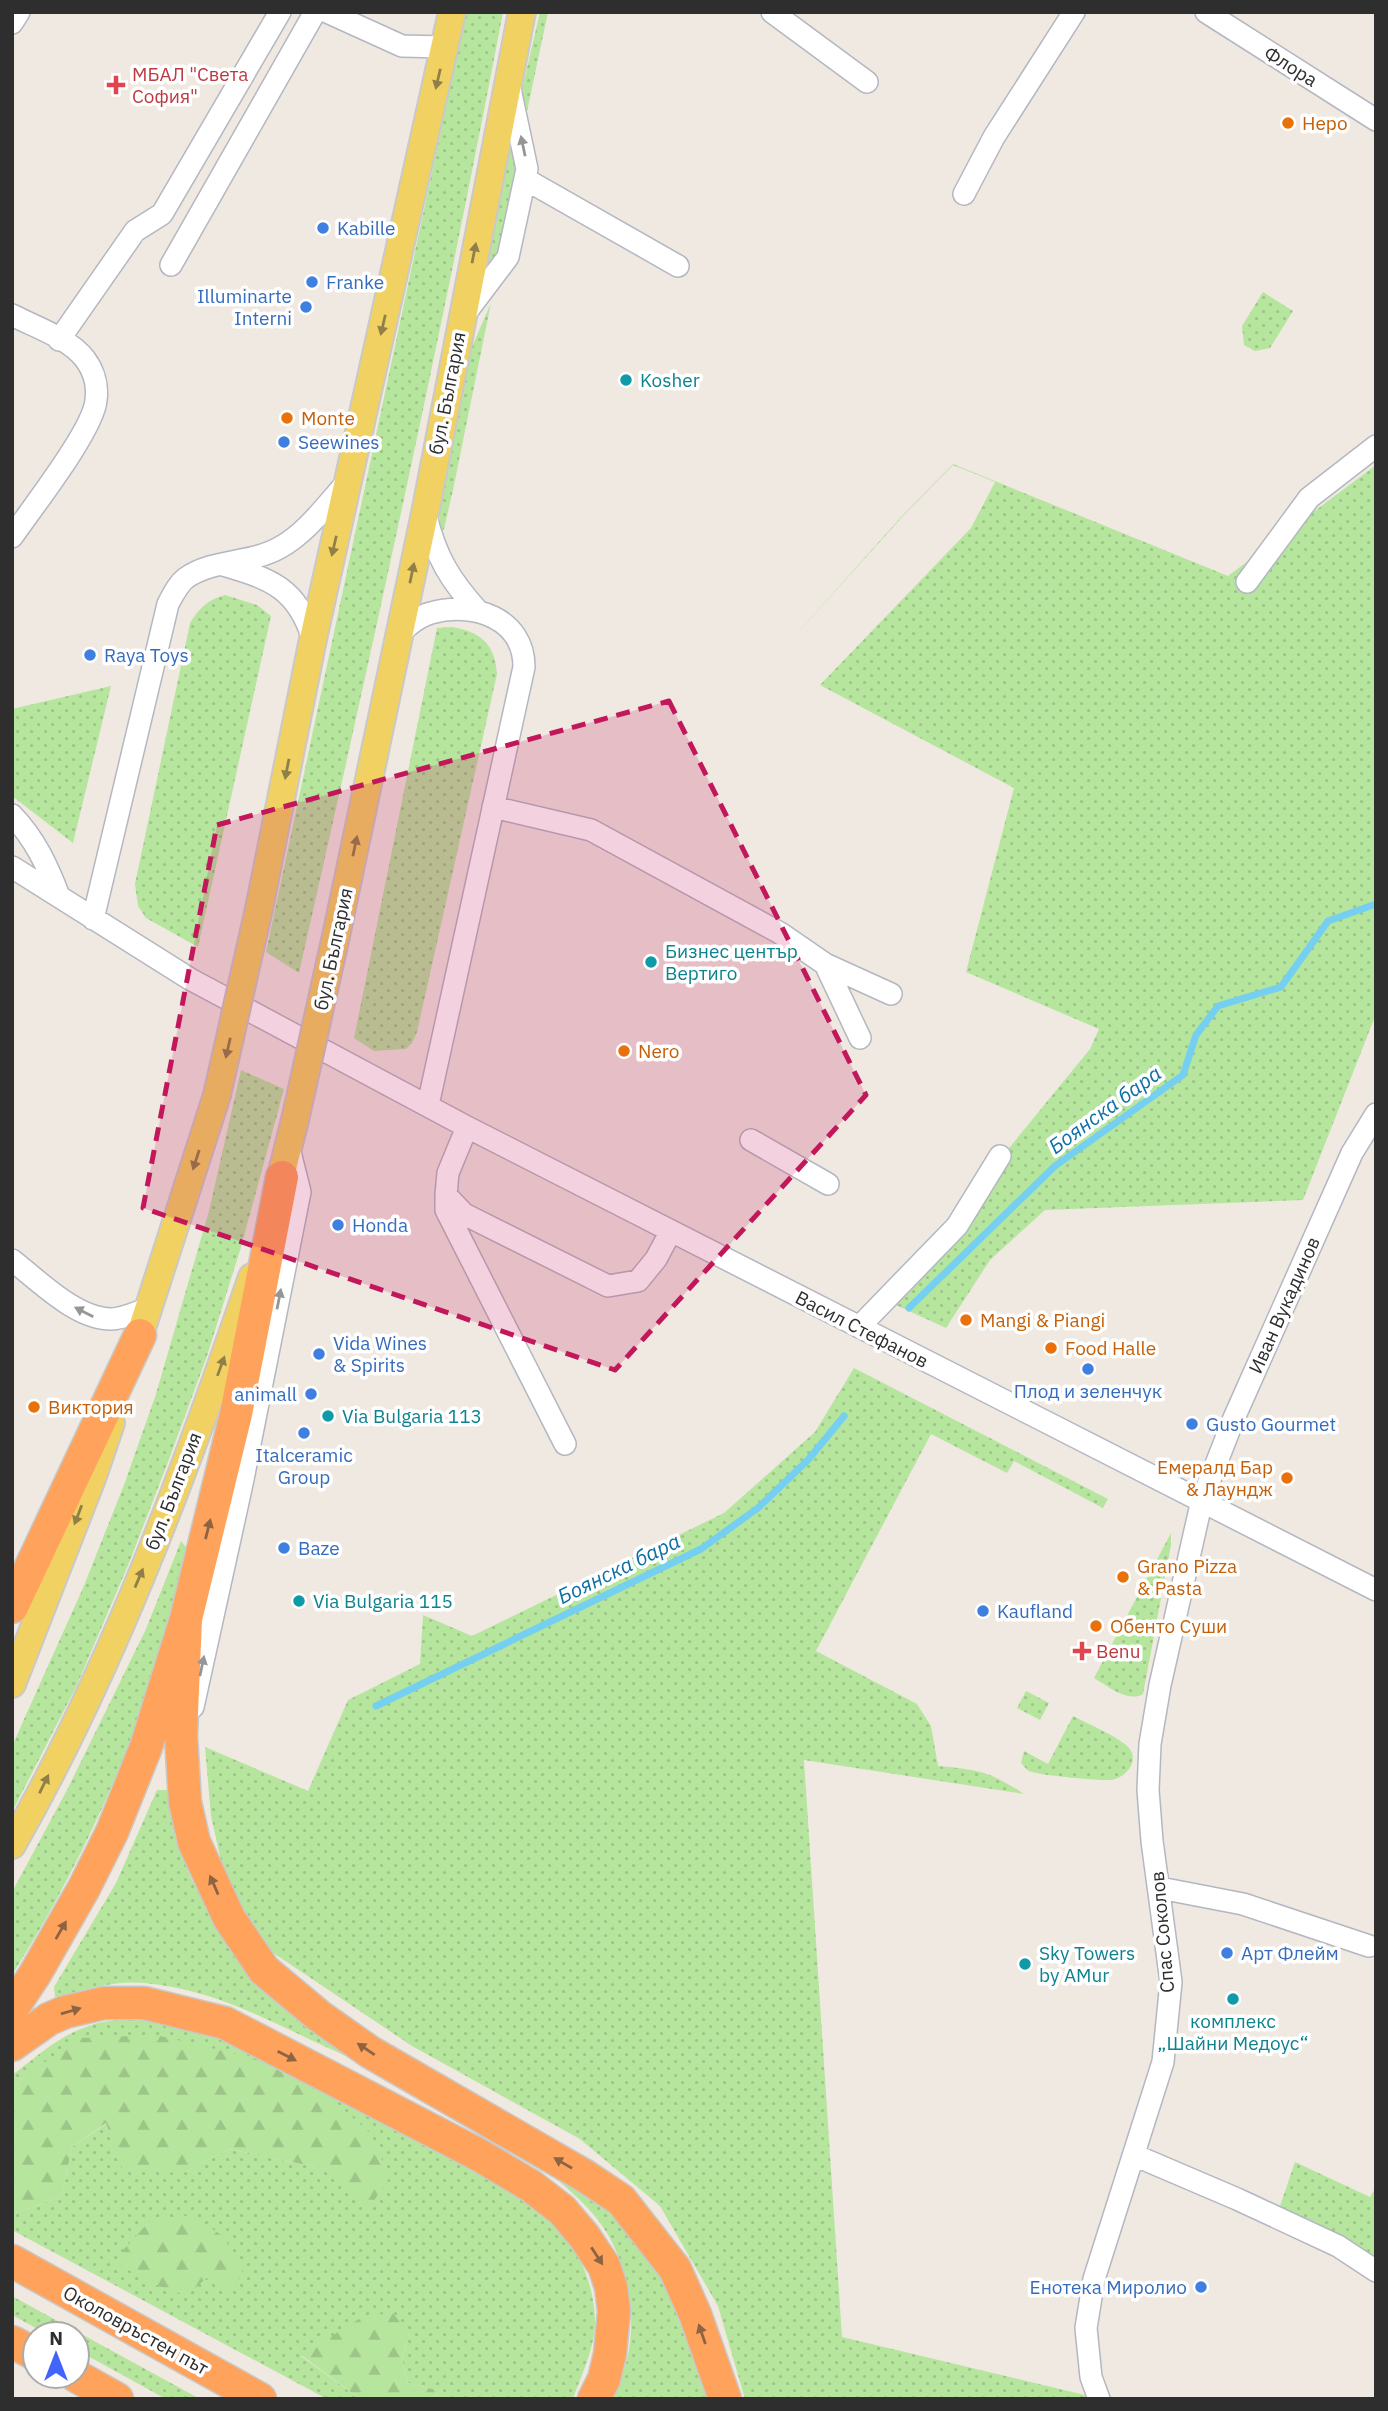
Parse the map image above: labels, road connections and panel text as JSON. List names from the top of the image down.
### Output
{
  "streets": {
    "highway": ["Околовръстен път"],
    "main road": ["бул. България"],
    "street": [
      "Флора",
      "Иван Вукадинов",
      "Васил Стефанов",
      "Спас Соколов"
    ]
  },
  "crossings": [
    ["Иван Вукадинов", "Васил Стефанов"],
    ["Иван Вукадинов", "Спас Соколов"],
    ["Васил Стефанов", "Спас Соколов"]
  ],
  "water": ["Боянска бара"],
  "places": {
    "health": ["МБАЛ \"Света София\"", "Benu"],
    "other": [
      "Неро",
      "Kabille",
      "Franke",
      "Illuminarte Interni",
      "Kosher",
      "Monte",
      "Seewines",
      "Raya Toys",
      "Бизнес център Вертиго",
      "Nero",
      "Honda",
      "Mangi & Piangi",
      "Food Halle",
      "Vida Wines & Spirits",
      "Плод и зеленчук",
      "animall",
      "Виктория",
      "Via Bulgaria 113",
      "Gusto Gourmet",
      "Italceramic Group",
      "Емералд Бар & Лаундж",
      "Baze",
      "Grano Pizza & Pasta",
      "Via Bulgaria 115",
      "Kaufland",
      "Обенто Суши",
      "Арт Флейм",
      "Sky Towers by AMur",
      "комплекс „Шайни Медоус“",
      "Енотека Миролио"
    ]
  },
  "north": "top"
}
